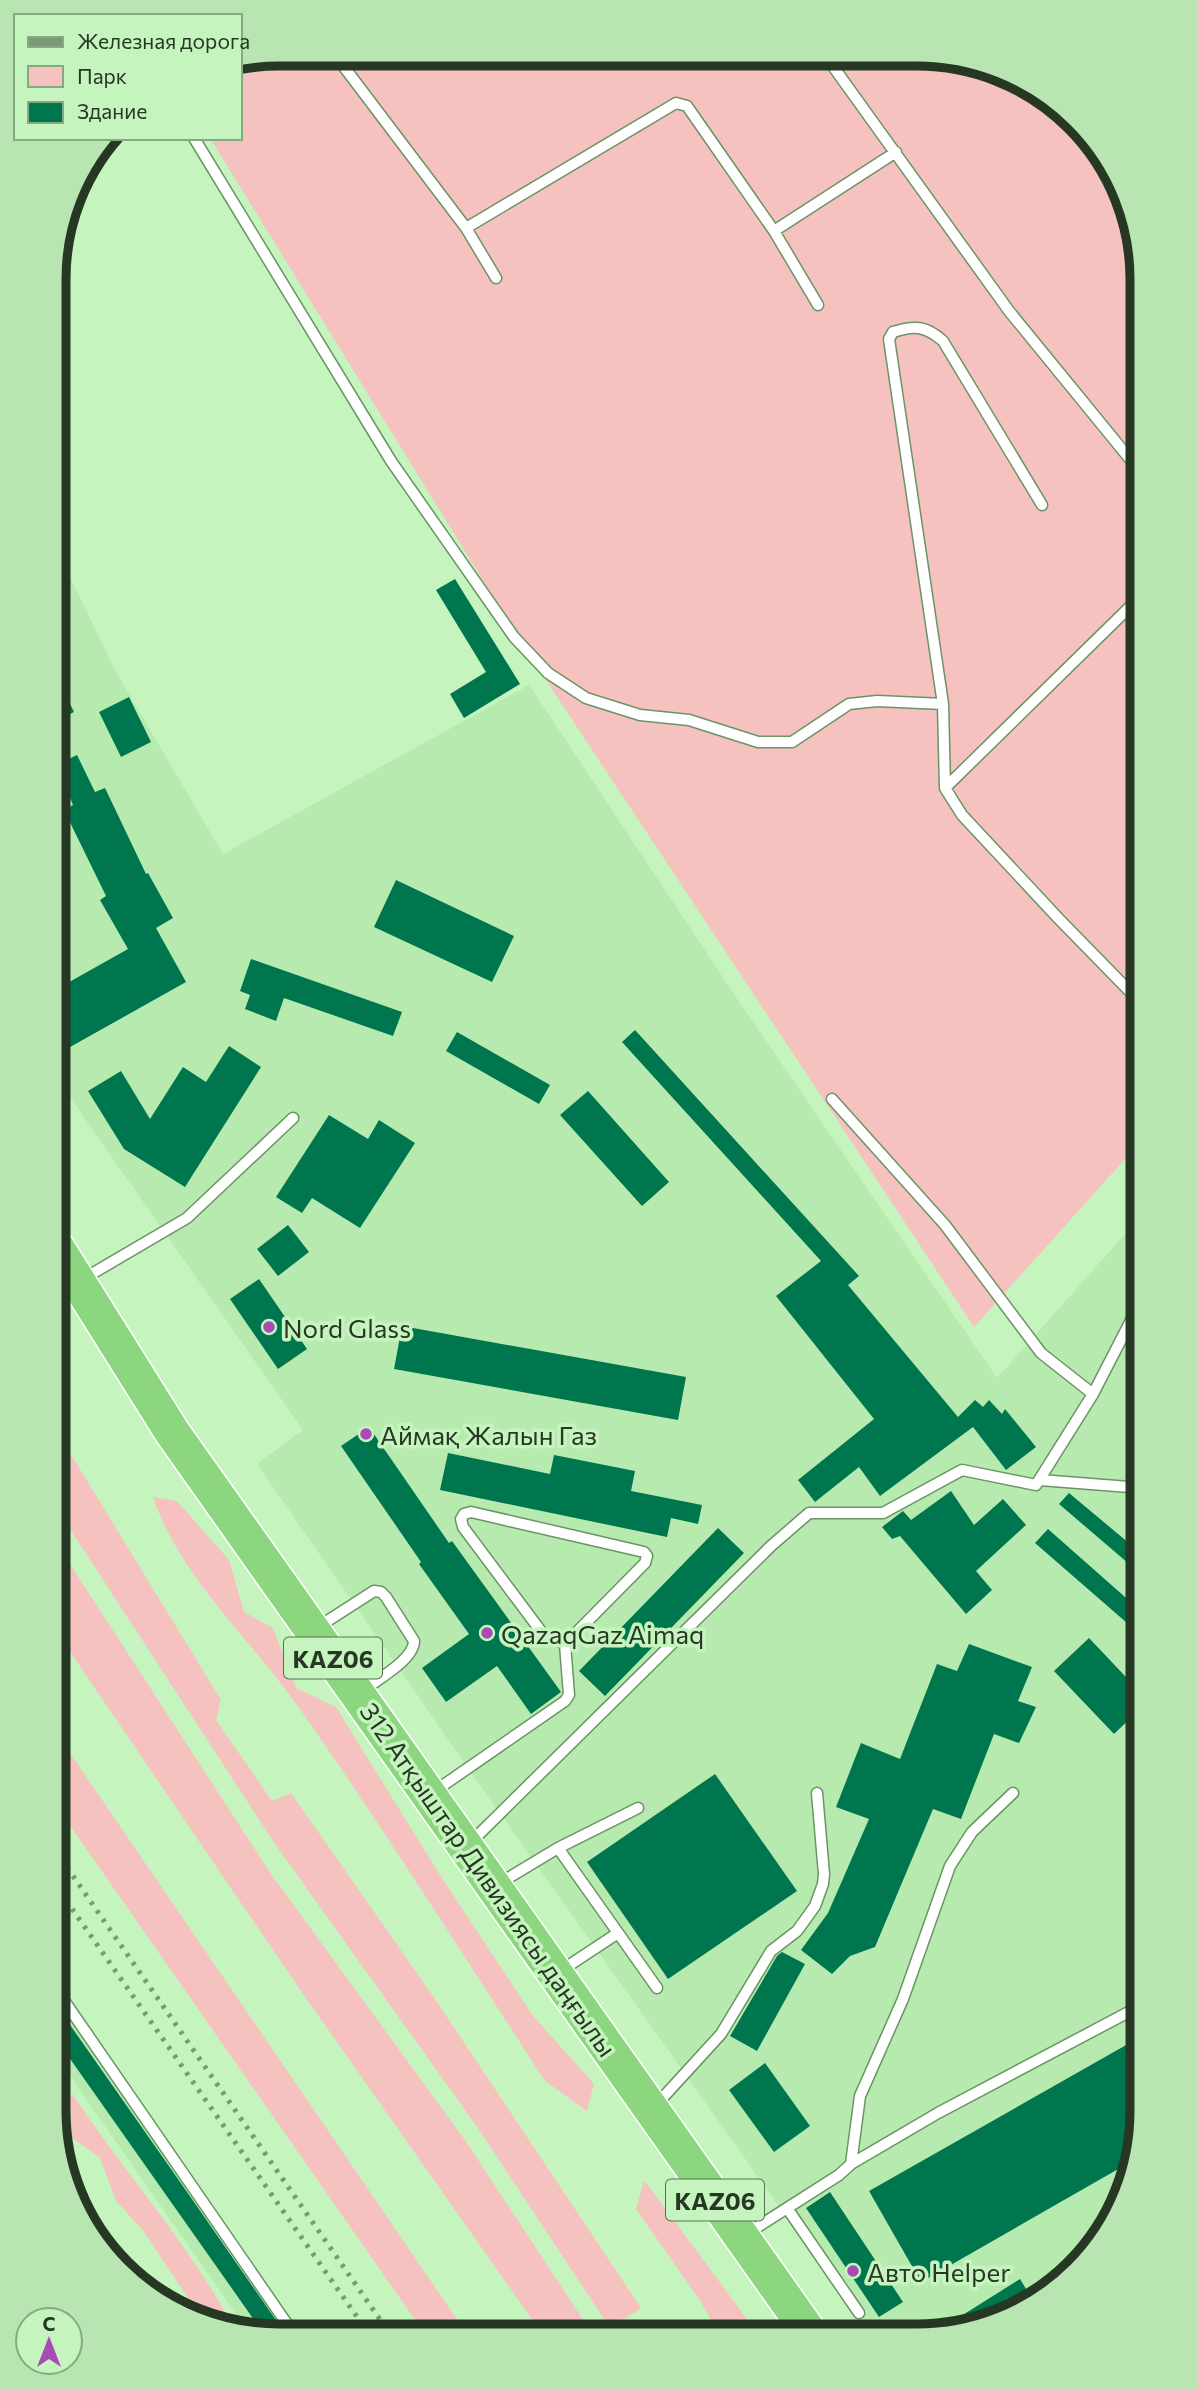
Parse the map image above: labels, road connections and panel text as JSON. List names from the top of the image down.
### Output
{
  "streets": {
    "highway": ["KАZ06", "312 Атқыштар Дивизиясы даңғылы"]
  },
  "places": [
    "Nord Glass",
    "Аймақ Жалын Газ",
    "QazaqGaz Aimaq",
    "Авто Helper"
  ],
  "legend": ["Железная дорога", "Парк", "Здание"],
  "north": "top"
}
